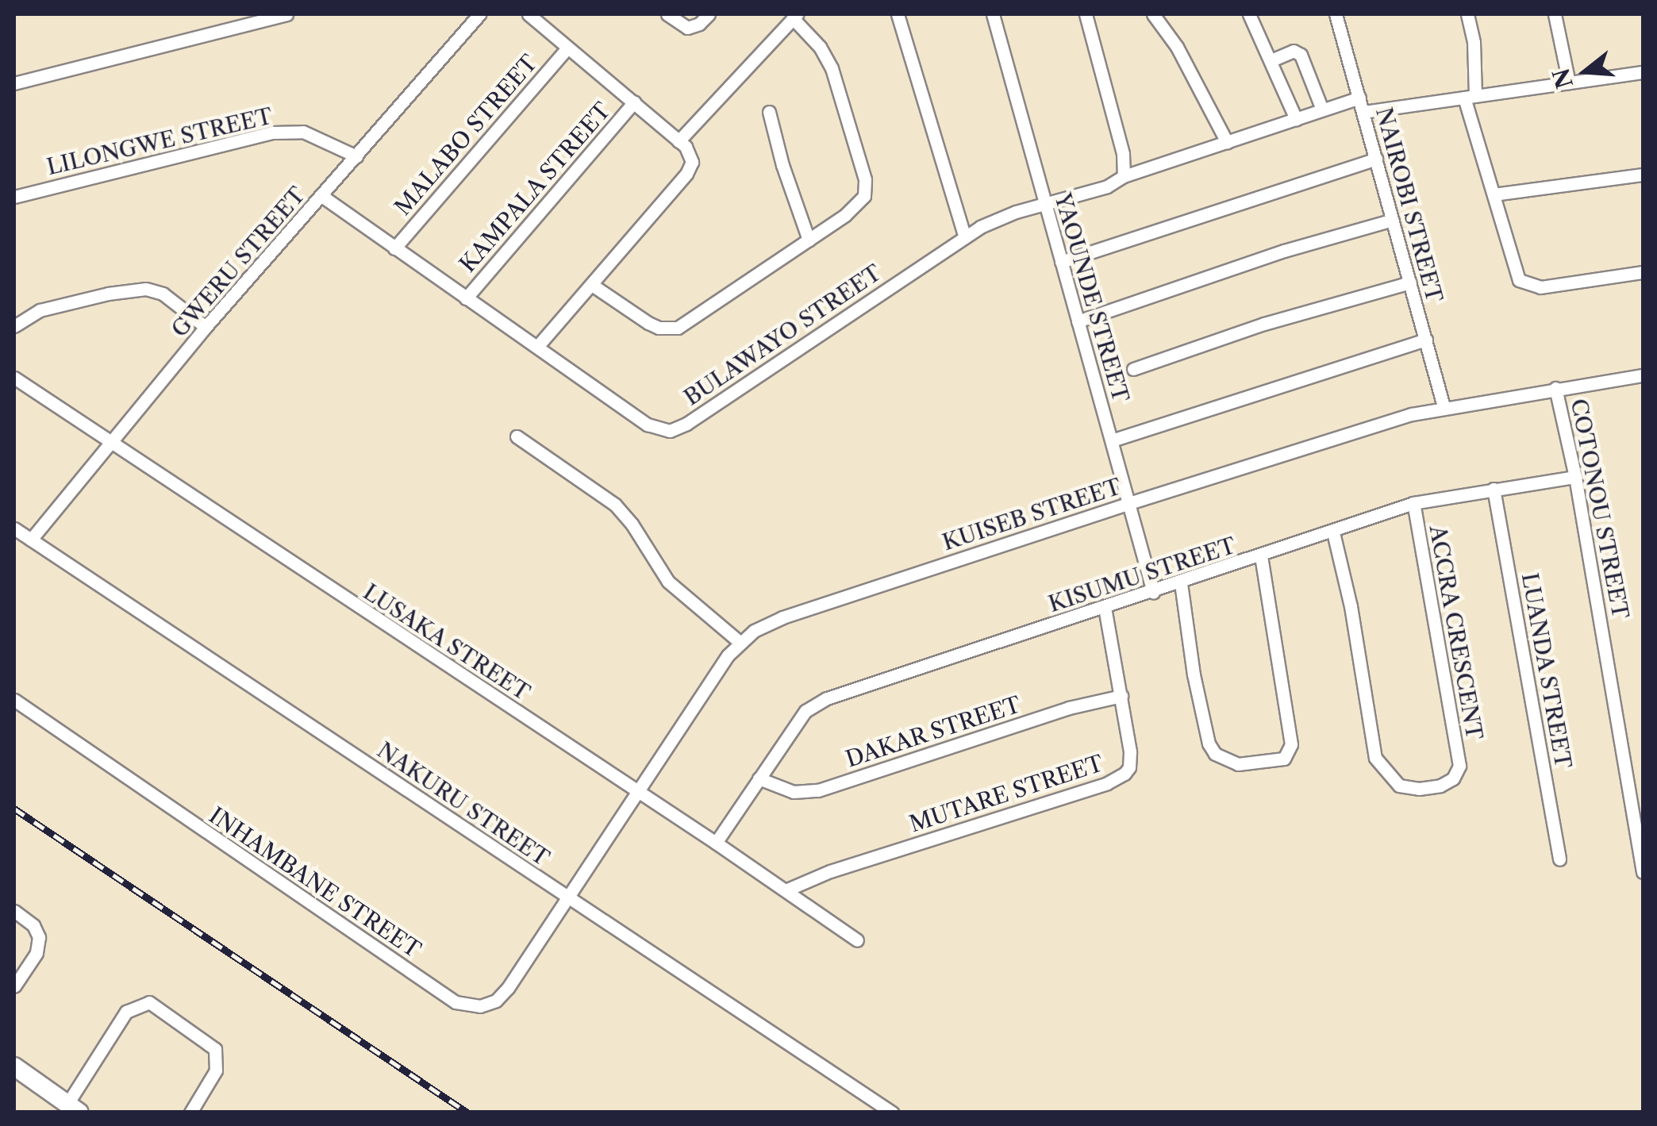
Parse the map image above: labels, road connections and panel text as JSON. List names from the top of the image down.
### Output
{
  "streets": {
    "street": [
      "MALABO STREET",
      "LILONGWE STREET",
      "KAMPALA STREET",
      "NAIROBI STREET",
      "GWERU STREET",
      "YAOUNDE STREET",
      "BULAWAYO STREET",
      "COTONOU STREET",
      "KUISEB STREET",
      "KISUMU STREET",
      "ACCRA CRESCENT",
      "LUSAKA STREET",
      "LUANDA STREET",
      "DAKAR STREET",
      "MUTARE STREET",
      "NAKURU STREET",
      "INHAMBANE STREET"
    ]
  },
  "crossings": [
    ["MALABO STREET", "BULAWAYO STREET"],
    ["LILONGWE STREET", "GWERU STREET"],
    ["KAMPALA STREET", "BULAWAYO STREET"],
    ["NAIROBI STREET", "BULAWAYO STREET"],
    ["NAIROBI STREET", "KUISEB STREET"],
    ["GWERU STREET", "BULAWAYO STREET"],
    ["GWERU STREET", "LUSAKA STREET"],
    ["GWERU STREET", "NAKURU STREET"],
    ["YAOUNDE STREET", "BULAWAYO STREET"],
    ["YAOUNDE STREET", "KUISEB STREET"],
    ["YAOUNDE STREET", "KISUMU STREET"],
    ["COTONOU STREET", "KUISEB STREET"],
    ["COTONOU STREET", "KISUMU STREET"],
    ["KUISEB STREET", "LUSAKA STREET"],
    ["KUISEB STREET", "NAKURU STREET"],
    ["KUISEB STREET", "INHAMBANE STREET"],
    ["KISUMU STREET", "ACCRA CRESCENT"],
    ["KISUMU STREET", "LUSAKA STREET"],
    ["KISUMU STREET", "LUANDA STREET"],
    ["KISUMU STREET", "DAKAR STREET"],
    ["KISUMU STREET", "MUTARE STREET"],
    ["LUSAKA STREET", "MUTARE STREET"],
    ["DAKAR STREET", "MUTARE STREET"],
    ["NAKURU STREET", "INHAMBANE STREET"]
  ],
  "north": "left"
}
